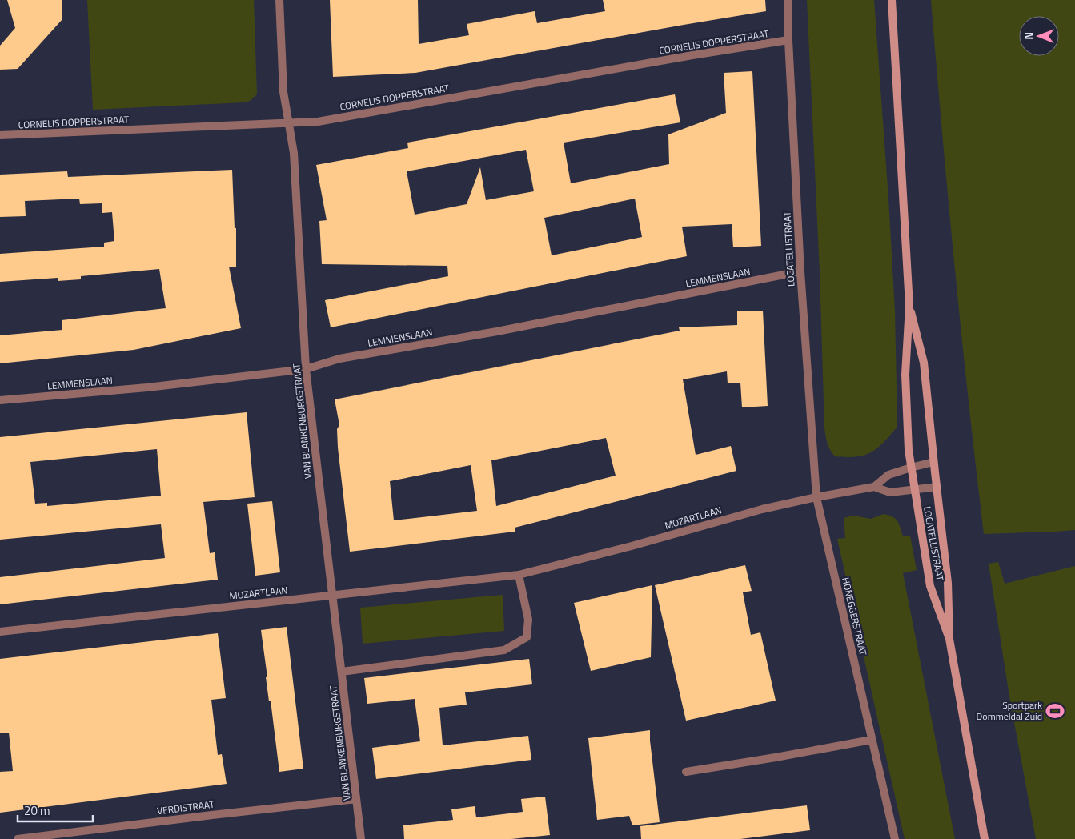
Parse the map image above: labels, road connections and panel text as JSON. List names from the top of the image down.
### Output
{
  "streets": {
    "main road": ["LOCATELLISTRAAT"],
    "street": [
      "CORNELIS DOPPERSTRAAT",
      "LEMMENSLAAN",
      "VAN BLANKENBURGSTRAAT",
      "MOZARTLAAN",
      "HONEGGERSTRAAT",
      "VERDISTRAAT"
    ]
  },
  "crossings": [
    ["CORNELIS DOPPERSTRAAT", "LOCATELLISTRAAT"],
    ["CORNELIS DOPPERSTRAAT", "VAN BLANKENBURGSTRAAT"],
    ["LOCATELLISTRAAT", "LEMMENSLAAN"],
    ["LOCATELLISTRAAT", "MOZARTLAAN"],
    ["LOCATELLISTRAAT", "HONEGGERSTRAAT"],
    ["LEMMENSLAAN", "VAN BLANKENBURGSTRAAT"],
    ["VAN BLANKENBURGSTRAAT", "MOZARTLAAN"],
    ["VAN BLANKENBURGSTRAAT", "VERDISTRAAT"],
    ["MOZARTLAAN", "HONEGGERSTRAAT"]
  ],
  "places": {
    "sports": ["Sportpark Dommeldal Zuid"]
  },
  "scale_bar": "20 m",
  "north": "left"
}
